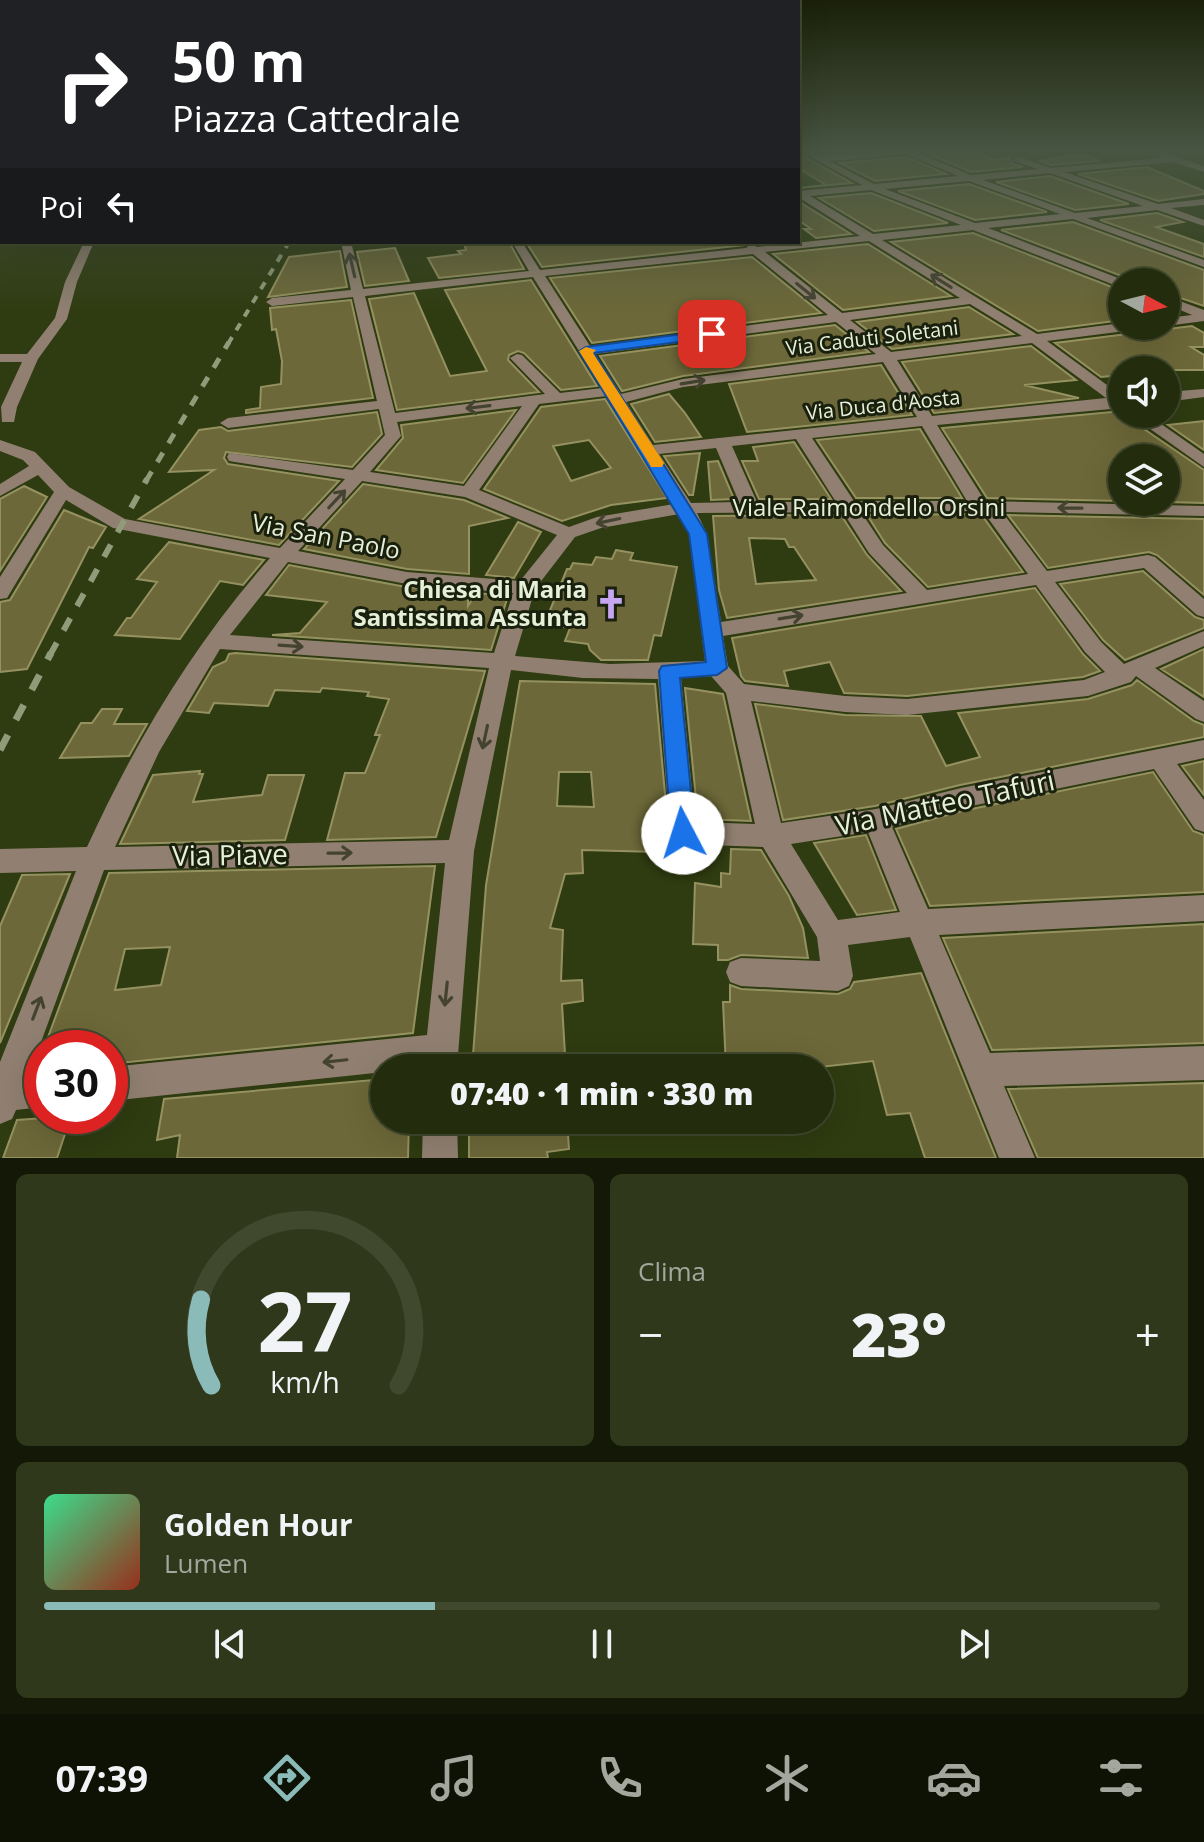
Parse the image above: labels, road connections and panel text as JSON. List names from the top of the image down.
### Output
{
  "streets": {
    "street": [
      "Via Caduti Soletani",
      "Via Duca d'Aosta",
      "Viale Raimondello Orsini",
      "Via San Paolo",
      "Via Matteo Tafuri",
      "Via Piave"
    ]
  },
  "one_way": ["Via Piave"],
  "places": {
    "church": ["Chiesa di Maria Santissima Assunta"]
  },
  "north": "right",
  "page": {
    "turn": ["50 m", "Piazza Cattedrale"],
    "then": "Poi",
    "limit": "30",
    "trip": "07:40 · 1 min · 330 m",
    "tile": "Clima",
    "heat": ["−", "23°", "+"],
    "song": ["Golden Hour", "Lumen"],
    "tabs": "07:39",
    "gauge": ["27", "km/h"]
  }
}
